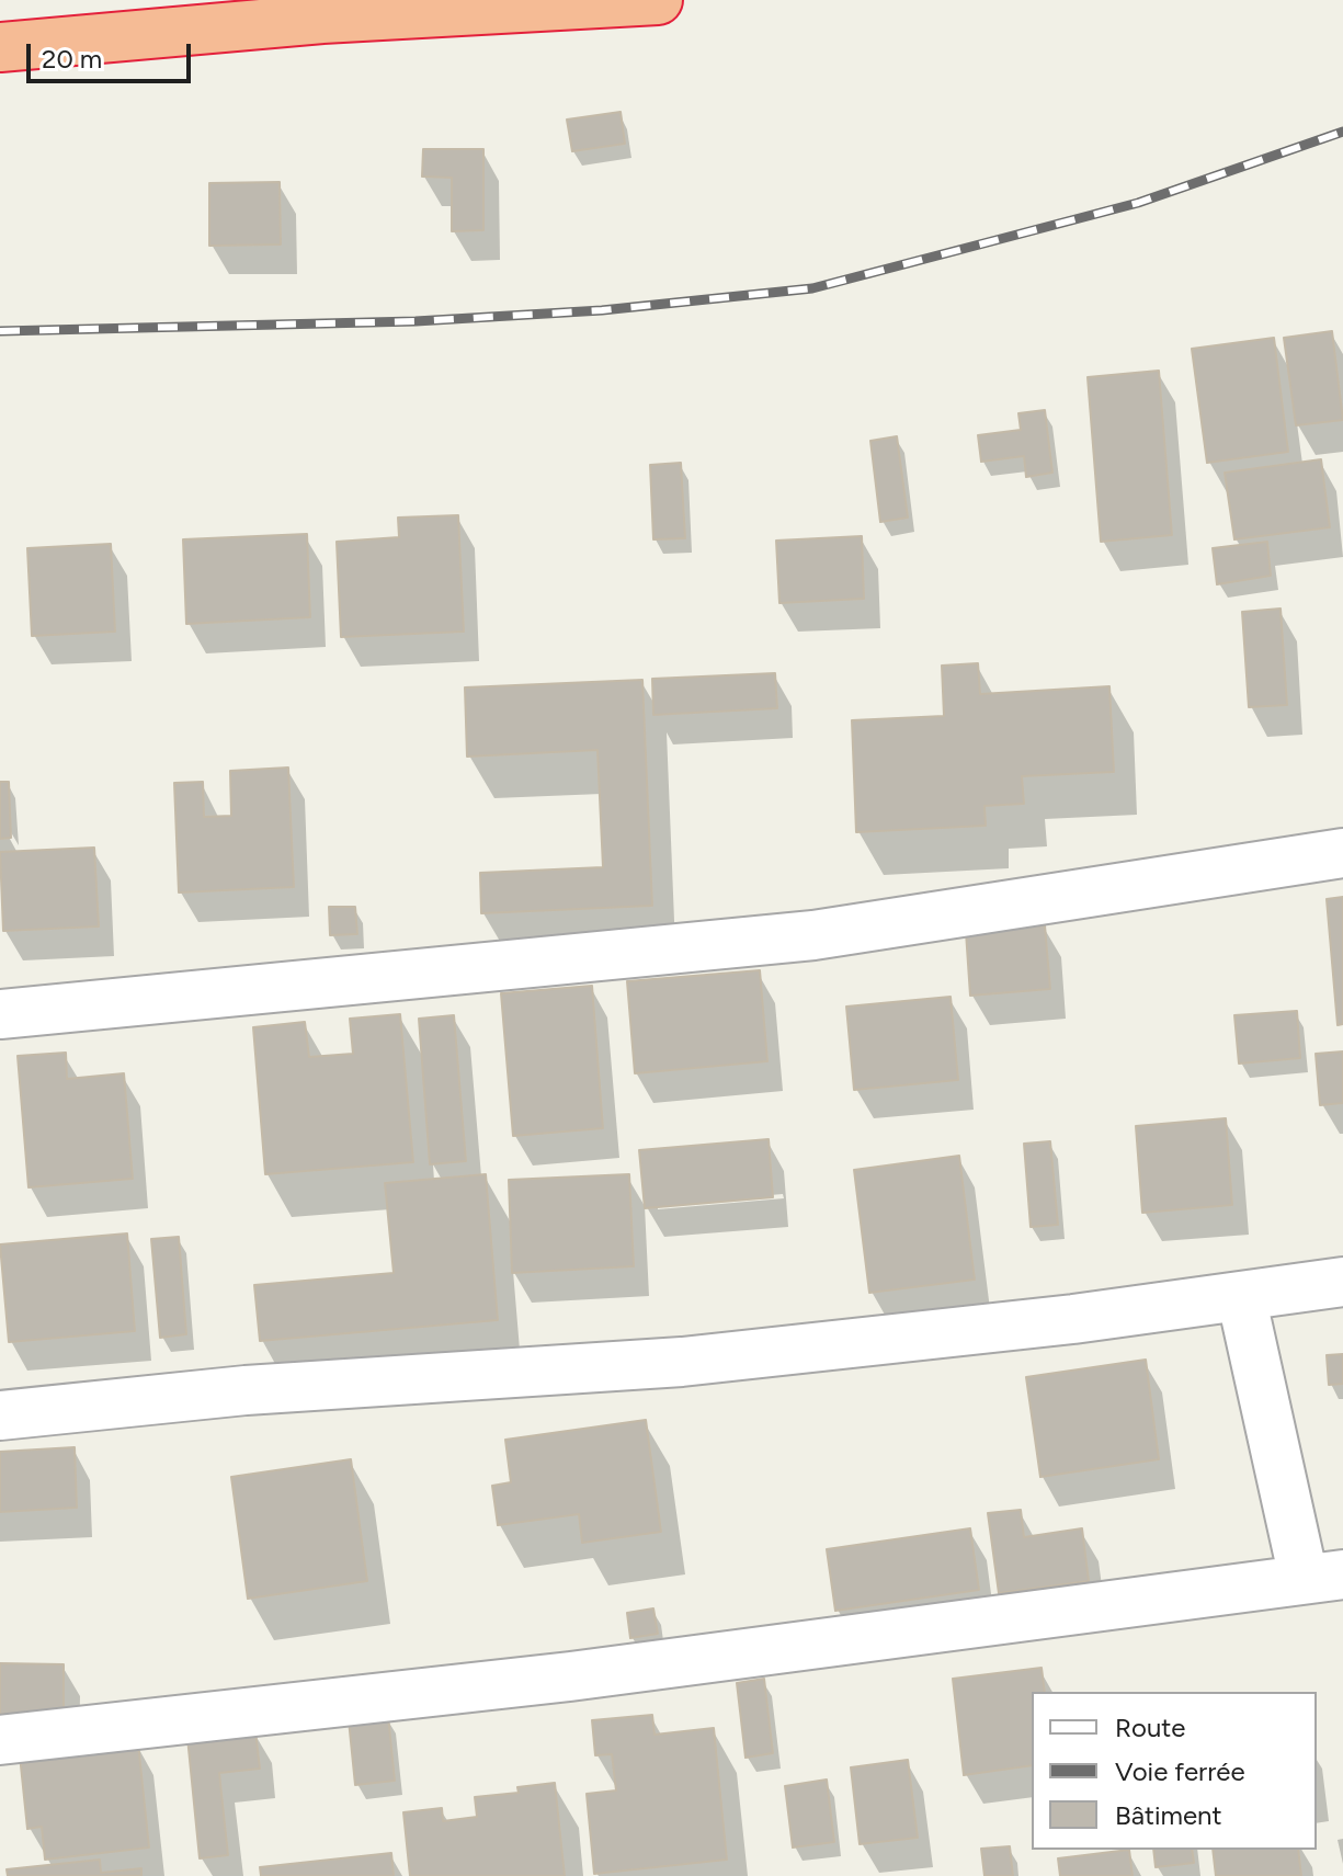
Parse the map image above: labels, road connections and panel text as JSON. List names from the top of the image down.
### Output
{
  "legend": ["Route", "Voie ferrée", "Bâtiment"],
  "scale_bar": "20 m"
}
